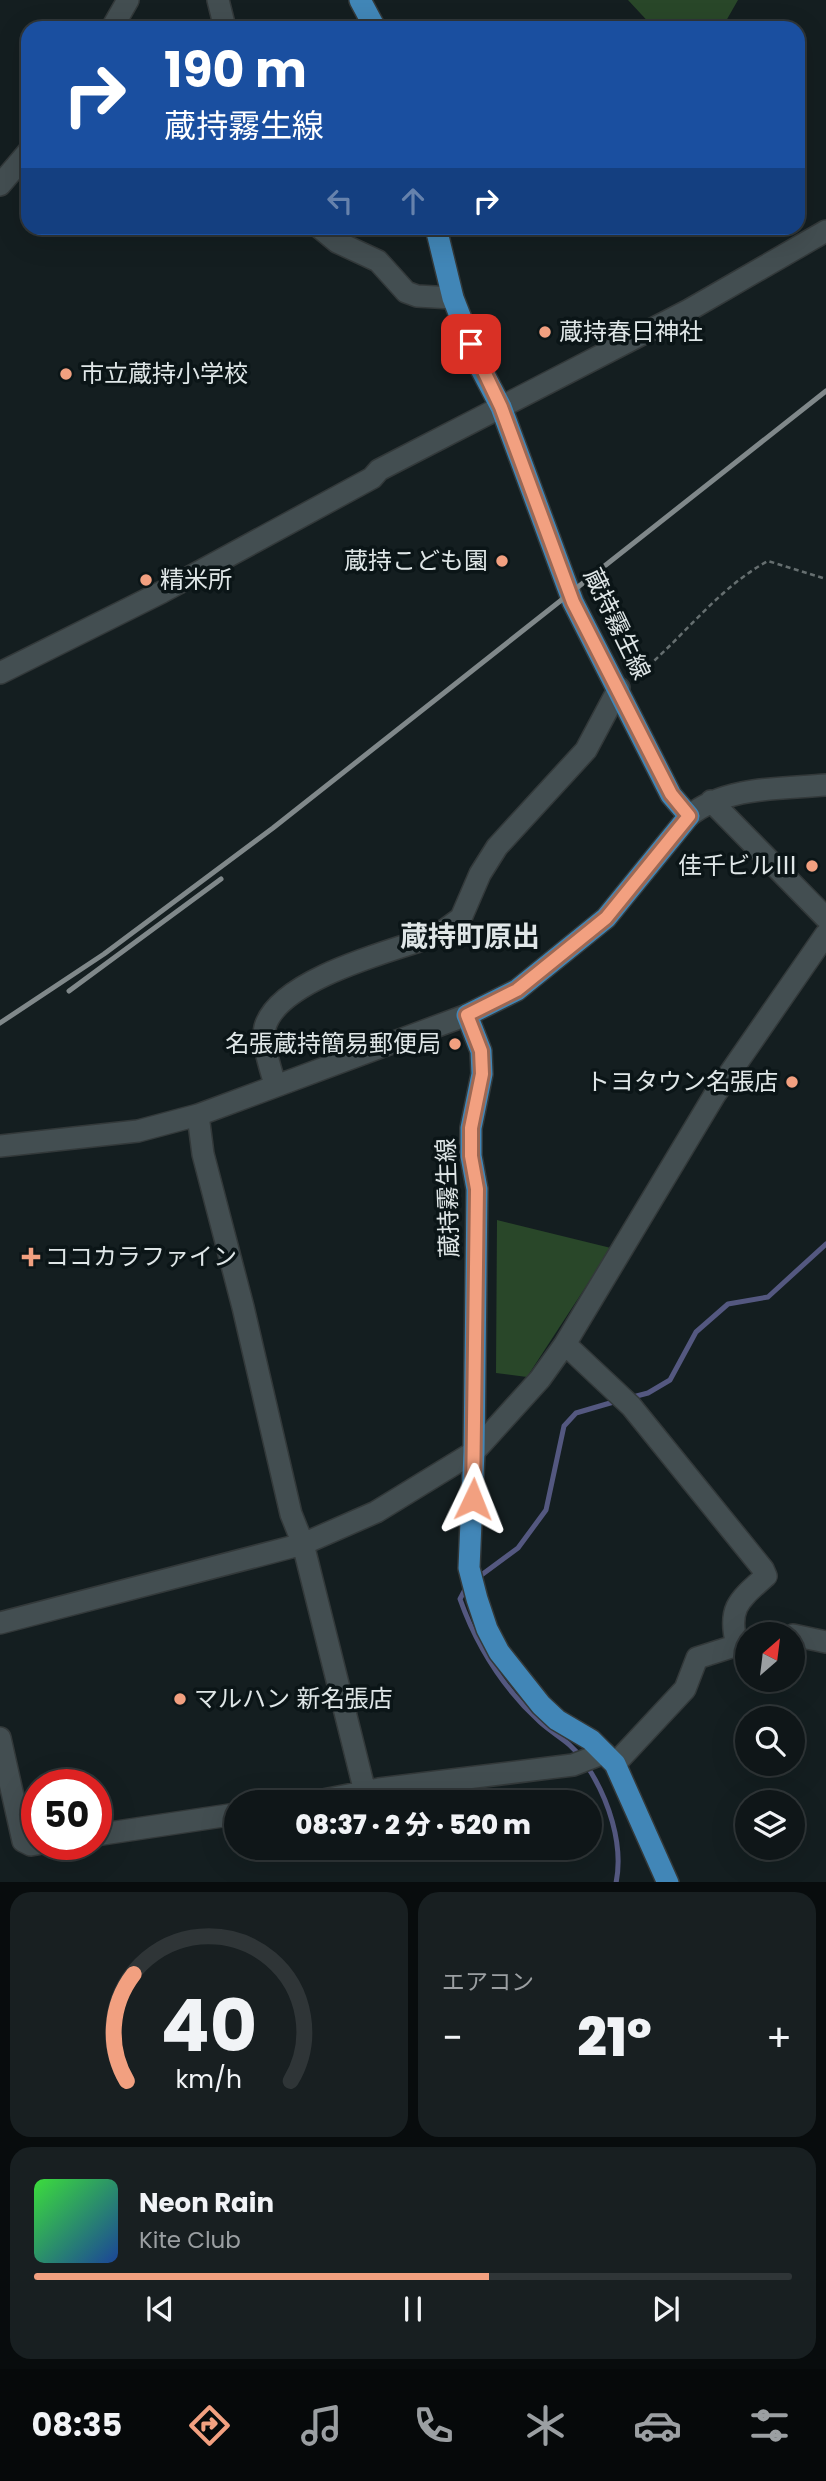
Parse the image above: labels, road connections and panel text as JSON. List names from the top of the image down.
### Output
{
  "streets": {
    "main road": ["蔵持霧生線"]
  },
  "districts": ["蔵持町原出"],
  "places": {
    "other": [
      "蔵持春日神社",
      "市立蔵持小学校",
      "蔵持こども園",
      "精米所",
      "佳千ビルⅢ",
      "名張蔵持簡易郵便局",
      "トヨタウン名張店",
      "マルハン 新名張店"
    ],
    "health": ["ココカラファイン"]
  },
  "north": "top right",
  "page": {
    "turn": ["190 m", "蔵持霧生線"],
    "limit": "50",
    "trip": "08:37 · 2 分 · 520 m",
    "tile": "エアコン",
    "heat": ["−", "21°", "+"],
    "song": ["Neon Rain", "Kite Club"],
    "tabs": "08:35",
    "gauge": ["40", "km/h"]
  }
}
